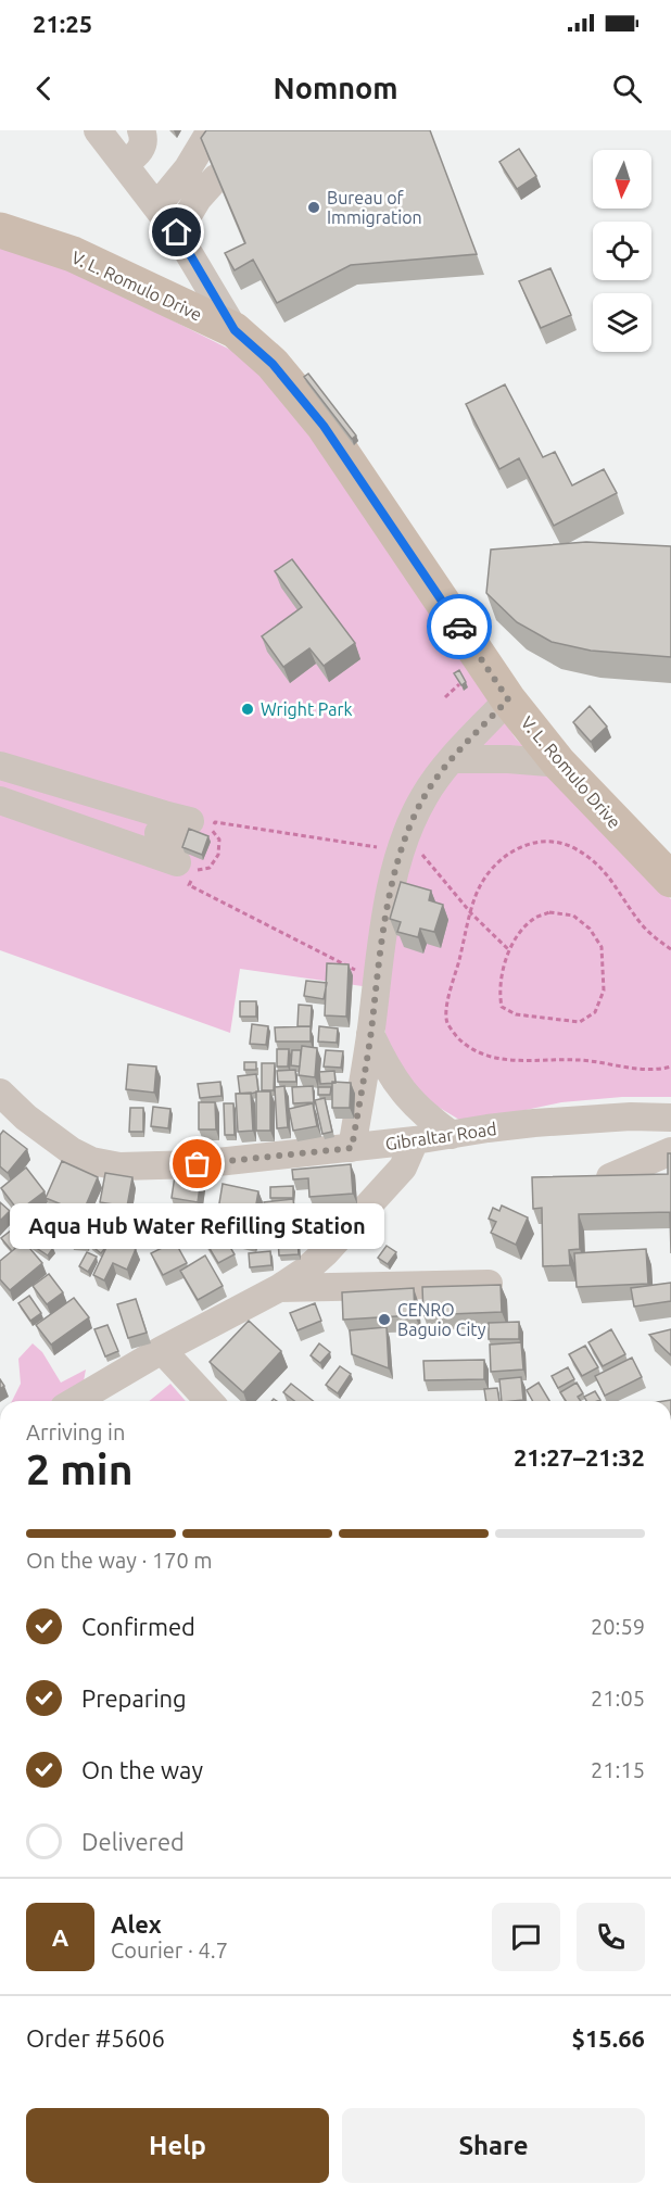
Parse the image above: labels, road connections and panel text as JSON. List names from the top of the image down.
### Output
{
  "streets": {
    "main road": ["V. L. Romulo Drive"],
    "street": ["Gibraltar Road"]
  },
  "places": [
    "Bureau of Immigration",
    "Wright Park",
    "Aqua Hub Water Refilling Station",
    "CENRO Baguio City"
  ],
  "north": "bottom",
  "page": {
    "status": "21:25",
    "header": "Nomnom",
    "bubble": "Aqua Hub Water Refilling Station",
    "heading": ["2 min", "Arriving in", "21:27–21:32"],
    "panel": [
      "Alex",
      "Courier · 4.7",
      "Order #5606",
      "$15.66"
    ],
    "bar": "On the way · 170 m",
    "list": [
      ["Confirmed", "20:59"],
      ["Preparing", "21:05"],
      ["On the way", "21:15"],
      "Delivered"
    ],
    "round": "A",
    "buttons": ["Help", "Share"]
  }
}
